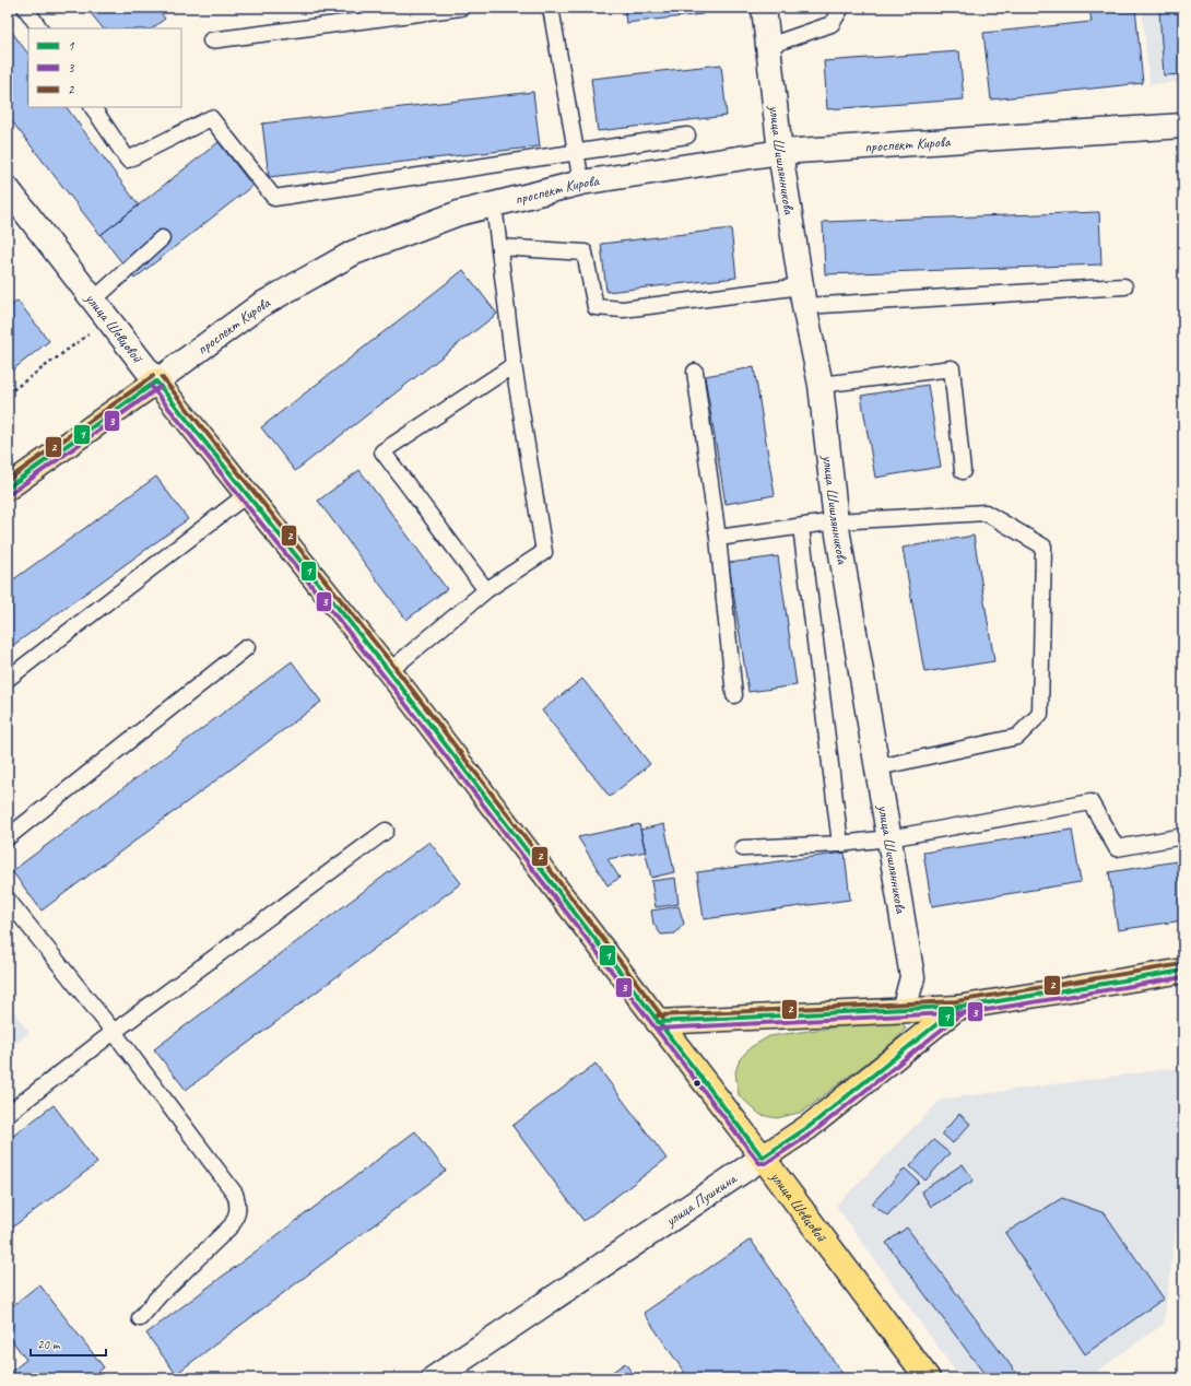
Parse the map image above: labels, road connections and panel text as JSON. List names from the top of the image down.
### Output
{
  "streets": {
    "main road": ["проспект Кирова", "улица Шевцовой", "улица Пушкина"],
    "street": ["улица Шишлянникова"]
  },
  "crossings": [
    ["проспект Кирова", "улица Шишлянникова"],
    ["проспект Кирова", "улица Шевцовой"],
    ["улица Шевцовой", "улица Пушкина"]
  ],
  "lines": ["transit line 2", "transit line 1", "transit line 3"],
  "legend": ["1", "3", "2"],
  "scale_bar": "20 m"
}
